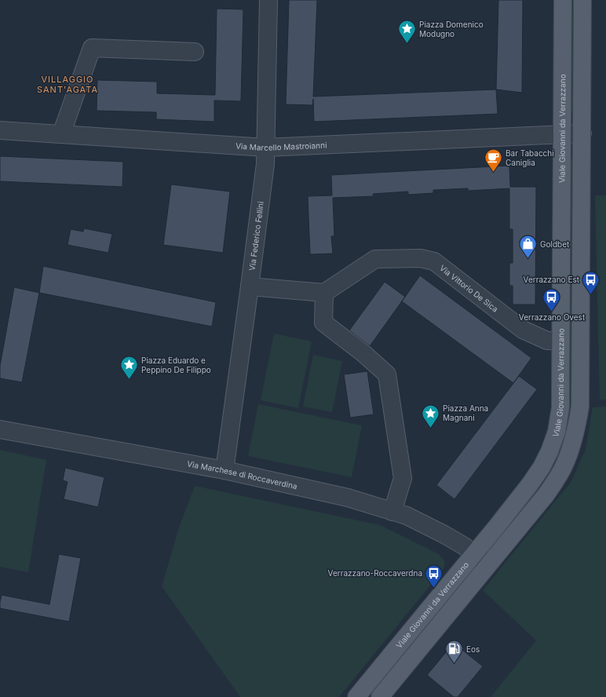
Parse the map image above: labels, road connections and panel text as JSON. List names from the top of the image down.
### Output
{
  "streets": {
    "main road": ["Viale Giovanni da Verrazzano"],
    "street": [
      "Via Marcello Mastroianni",
      "Via Federico Fellini",
      "Via Vittorio De Sica",
      "Via Marchese di Roccaverdina"
    ]
  },
  "crossings": [
    ["Viale Giovanni da Verrazzano", "Via Marcello Mastroianni"],
    ["Viale Giovanni da Verrazzano", "Via Vittorio De Sica"],
    ["Viale Giovanni da Verrazzano", "Via Marchese di Roccaverdina"],
    ["Via Marcello Mastroianni", "Via Federico Fellini"],
    ["Via Federico Fellini", "Via Marchese di Roccaverdina"]
  ],
  "districts": ["VILLAGGIO SANT'AGATA"],
  "places": {
    "place": ["Piazza Domenico Modugno", "Piazza Eduardo e Peppino De Filippo", "Piazza Anna Magnani"],
    "cafe": ["Bar Tabacchi Caniglia"],
    "shop": ["Goldbet"],
    "bus stop": ["Verrazzano Est", "Verrazzano Ovest", "Verrazzano-Roccaverdna"],
    "fuel station": ["Eos"]
  }
}
